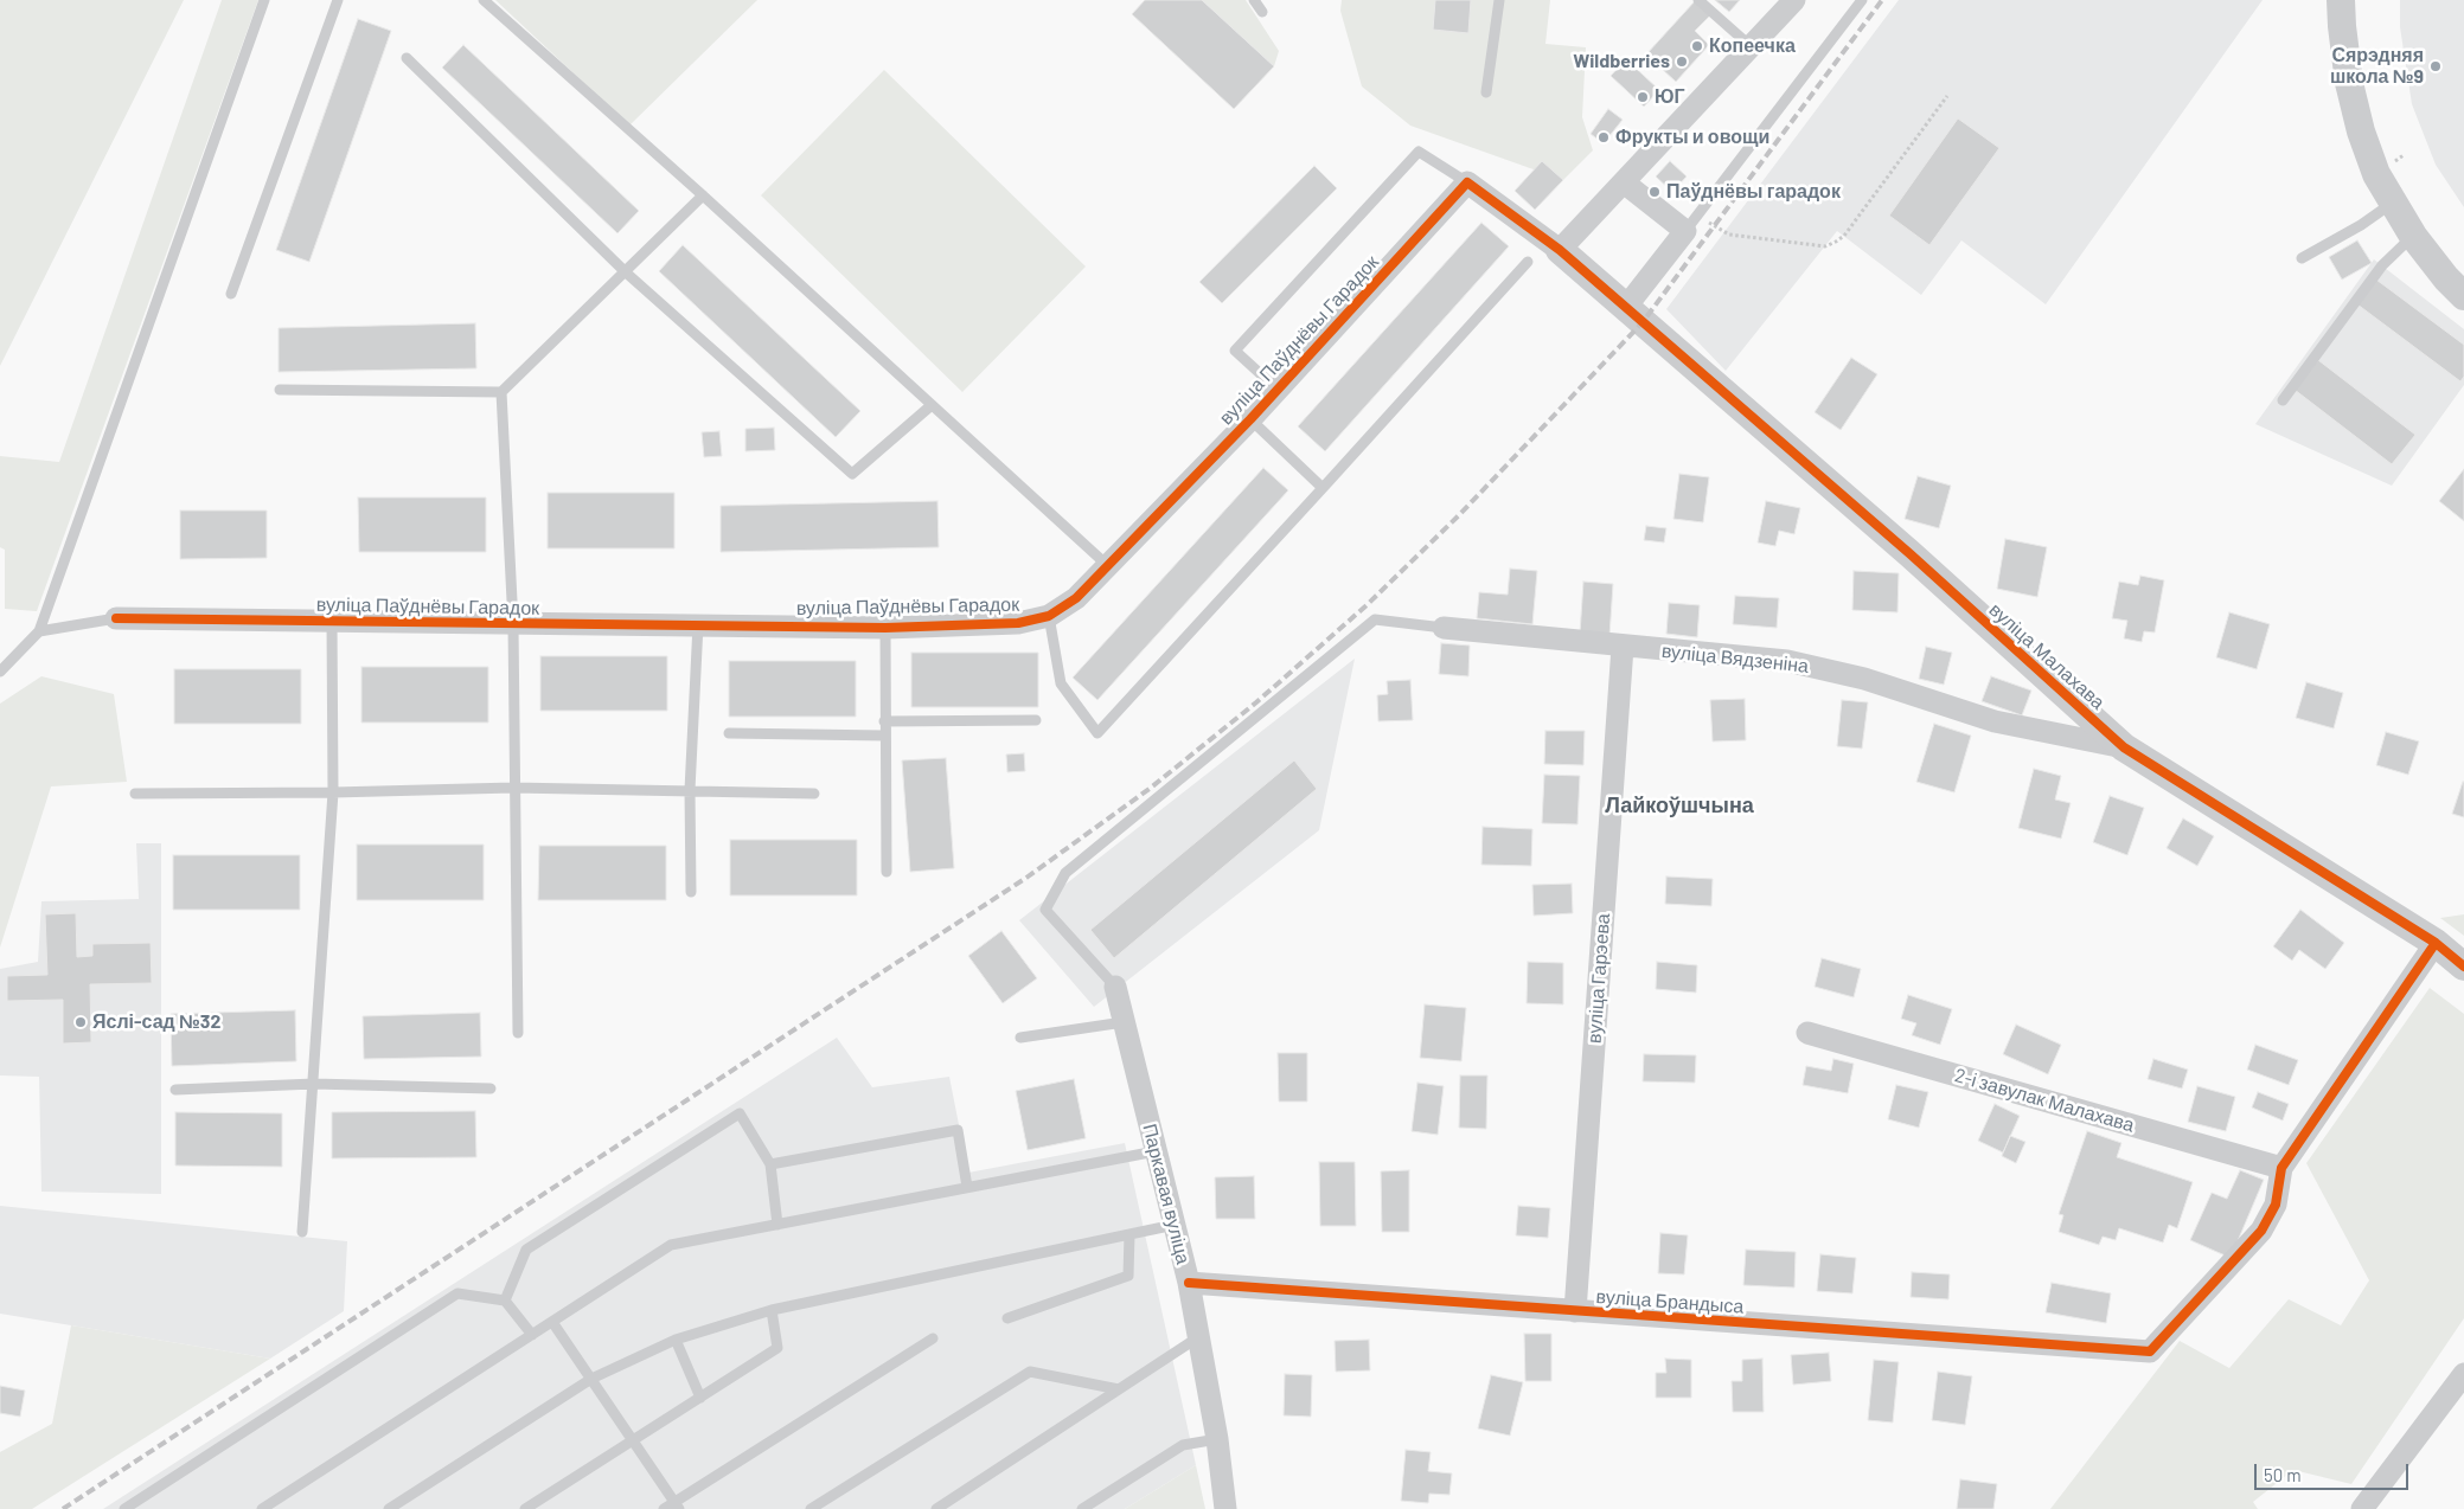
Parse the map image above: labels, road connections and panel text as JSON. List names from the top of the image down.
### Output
{
  "streets": {
    "street": [
      "вуліца Паўднёвы Гарадок",
      "вуліца Малахава",
      "вуліца Вядзеніна",
      "вуліца Гарэева",
      "2-і завулак Малахава",
      "Паркавая вуліца",
      "вуліца Брандыса"
    ]
  },
  "crossings": [
    ["вуліца Малахава", "вуліца Вядзеніна"],
    ["вуліца Вядзеніна", "вуліца Гарэева"],
    ["вуліца Гарэева", "вуліца Брандыса"],
    ["2-і завулак Малахава", "вуліца Брандыса"],
    ["Паркавая вуліца", "вуліца Брандыса"]
  ],
  "districts": ["Лайкоўшчына"],
  "places": [
    "Копеечка",
    "Wildberries",
    "Сярэдняя школа №9",
    "ЮГ",
    "Фрукты и овощи",
    "Паўднёвы гарадок",
    "Яслі-сад №32"
  ],
  "scale_bar": "50 m"
}
